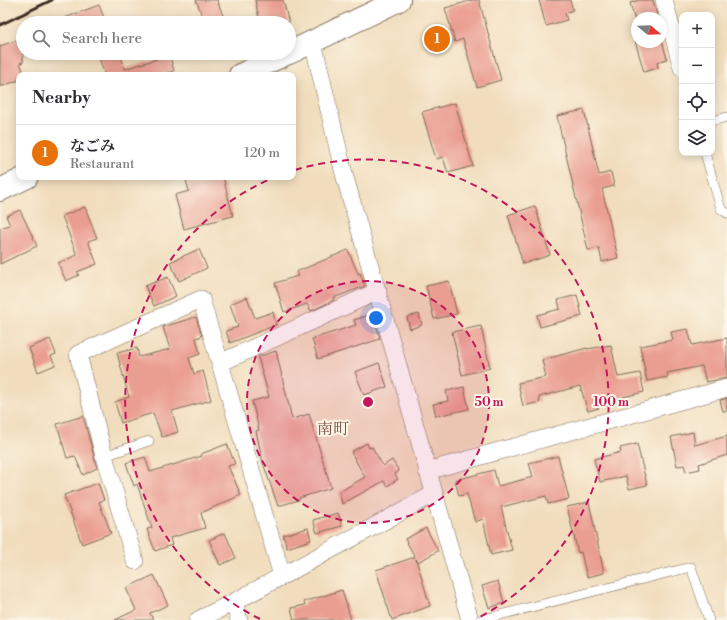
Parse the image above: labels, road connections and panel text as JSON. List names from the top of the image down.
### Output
{
  "districts": ["南町"],
  "north": "right",
  "page": {
    "map_buttons": ["+", "−"],
    "search": "Search here",
    "pins": "1",
    "heading": "Nearby",
    "list": [
      {
        "mark": "1",
        "name": "なごみ",
        "note": "Restaurant",
        "value": "120 m"
      }
    ]
  },
  "rings": ["50 m", "100 m"]
}
